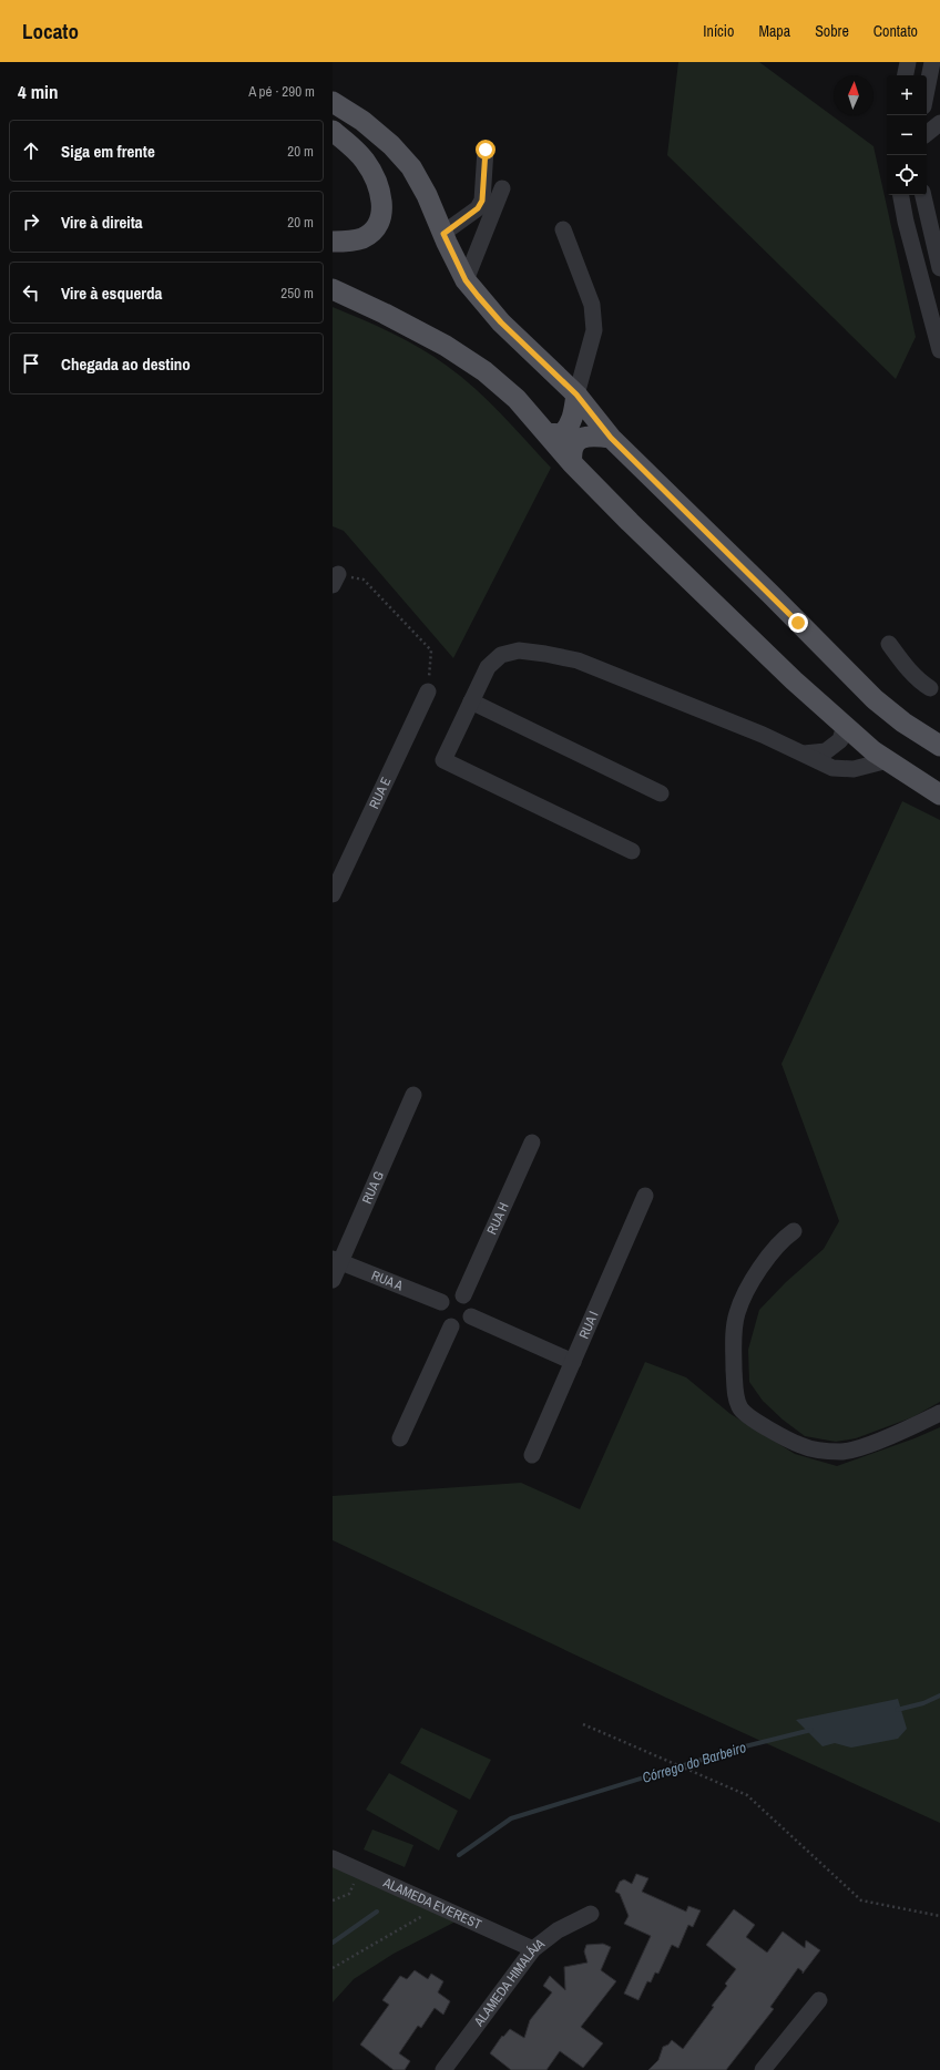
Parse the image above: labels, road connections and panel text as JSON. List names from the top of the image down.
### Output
{
  "streets": {
    "street": [
      "RUA E",
      "RUA G",
      "RUA H",
      "RUA A",
      "RUA I",
      "ALAMEDA EVEREST",
      "ALAMEDA HIMALÁIA"
    ]
  },
  "crossings": [
    ["RUA G", "RUA A"],
    ["RUA H", "RUA A"],
    ["ALAMEDA EVEREST", "ALAMEDA HIMALÁIA"]
  ],
  "water": ["Córrego do Barbeiro"],
  "north": "top",
  "page": {
    "header": "Locato",
    "nav": [
      "Início",
      "Mapa",
      "Sobre",
      "Contato"
    ],
    "heading": ["4 min", "A pé · 290 m"],
    "map_buttons": ["+", "−"],
    "list": [
      ["Siga em frente", "20 m"],
      ["Vire à direita", "20 m"],
      ["Vire à esquerda", "250 m"],
      "Chegada ao destino"
    ]
  }
}
